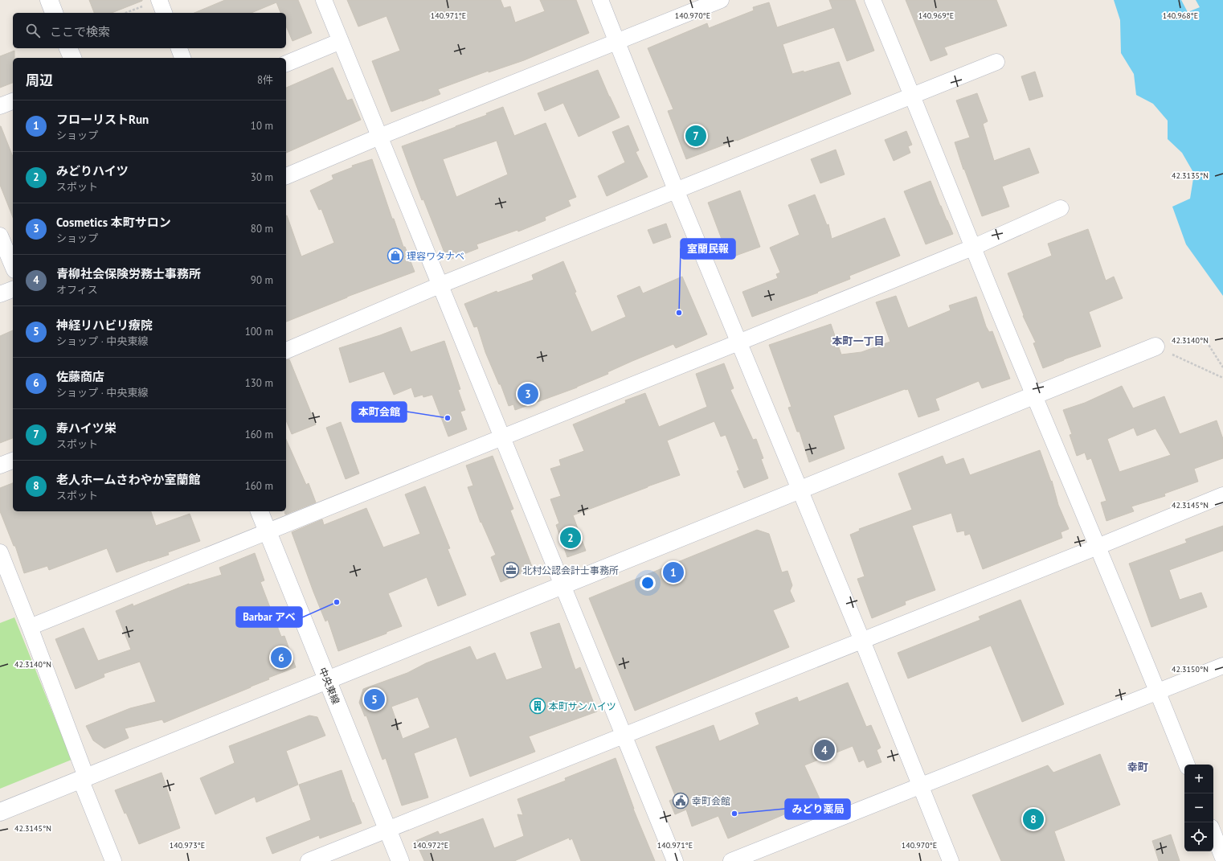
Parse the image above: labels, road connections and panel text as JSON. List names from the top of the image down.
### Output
{
  "streets": {
    "street": ["中央東線"]
  },
  "districts": ["本町一丁目", "幸町"],
  "places": {
    "shop": ["理容ワタナベ"],
    "other": [
      "室蘭民報",
      "本町会館",
      "Barbar アベ",
      "みどり薬局"
    ],
    "office": ["北村公認会計士事務所"],
    "building": ["本町サンハイツ"],
    "public building": ["幸町会館"]
  },
  "page": {
    "search": "ここで検索",
    "heading": ["周辺", "8件"],
    "list": [
      {
        "mark": "1",
        "name": "フローリストRun",
        "note": "ショップ",
        "value": "10 m"
      },
      {
        "mark": "2",
        "name": "みどりハイツ",
        "note": "スポット",
        "value": "30 m"
      },
      {
        "mark": "3",
        "name": "Cosmetics 本町サロン",
        "note": "ショップ",
        "value": "80 m"
      },
      {
        "mark": "4",
        "name": "青柳社会保険労務士事務所",
        "note": "オフィス",
        "value": "90 m"
      },
      {
        "mark": "5",
        "name": "神経リハビリ療院",
        "note": "ショップ · 中央東線",
        "value": "100 m"
      },
      {
        "mark": "6",
        "name": "佐藤商店",
        "note": "ショップ · 中央東線",
        "value": "130 m"
      },
      {
        "mark": "7",
        "name": "寿ハイツ栄",
        "note": "スポット",
        "value": "160 m"
      },
      {
        "mark": "8",
        "name": "老人ホームさわやか室蘭館",
        "note": "スポット",
        "value": "160 m"
      }
    ],
    "pins": [
      "7",
      "3",
      "2",
      "1",
      "6",
      "5",
      "4",
      "8"
    ],
    "map_buttons": ["+", "−"]
  },
  "coordinates": [
    "140.971°E",
    "140.970°E",
    "140.969°E",
    "140.968°E",
    "42.3135°N",
    "42.3140°N",
    "42.3145°N",
    "42.3150°N",
    "140.973°E",
    "140.972°E"
  ]
}
